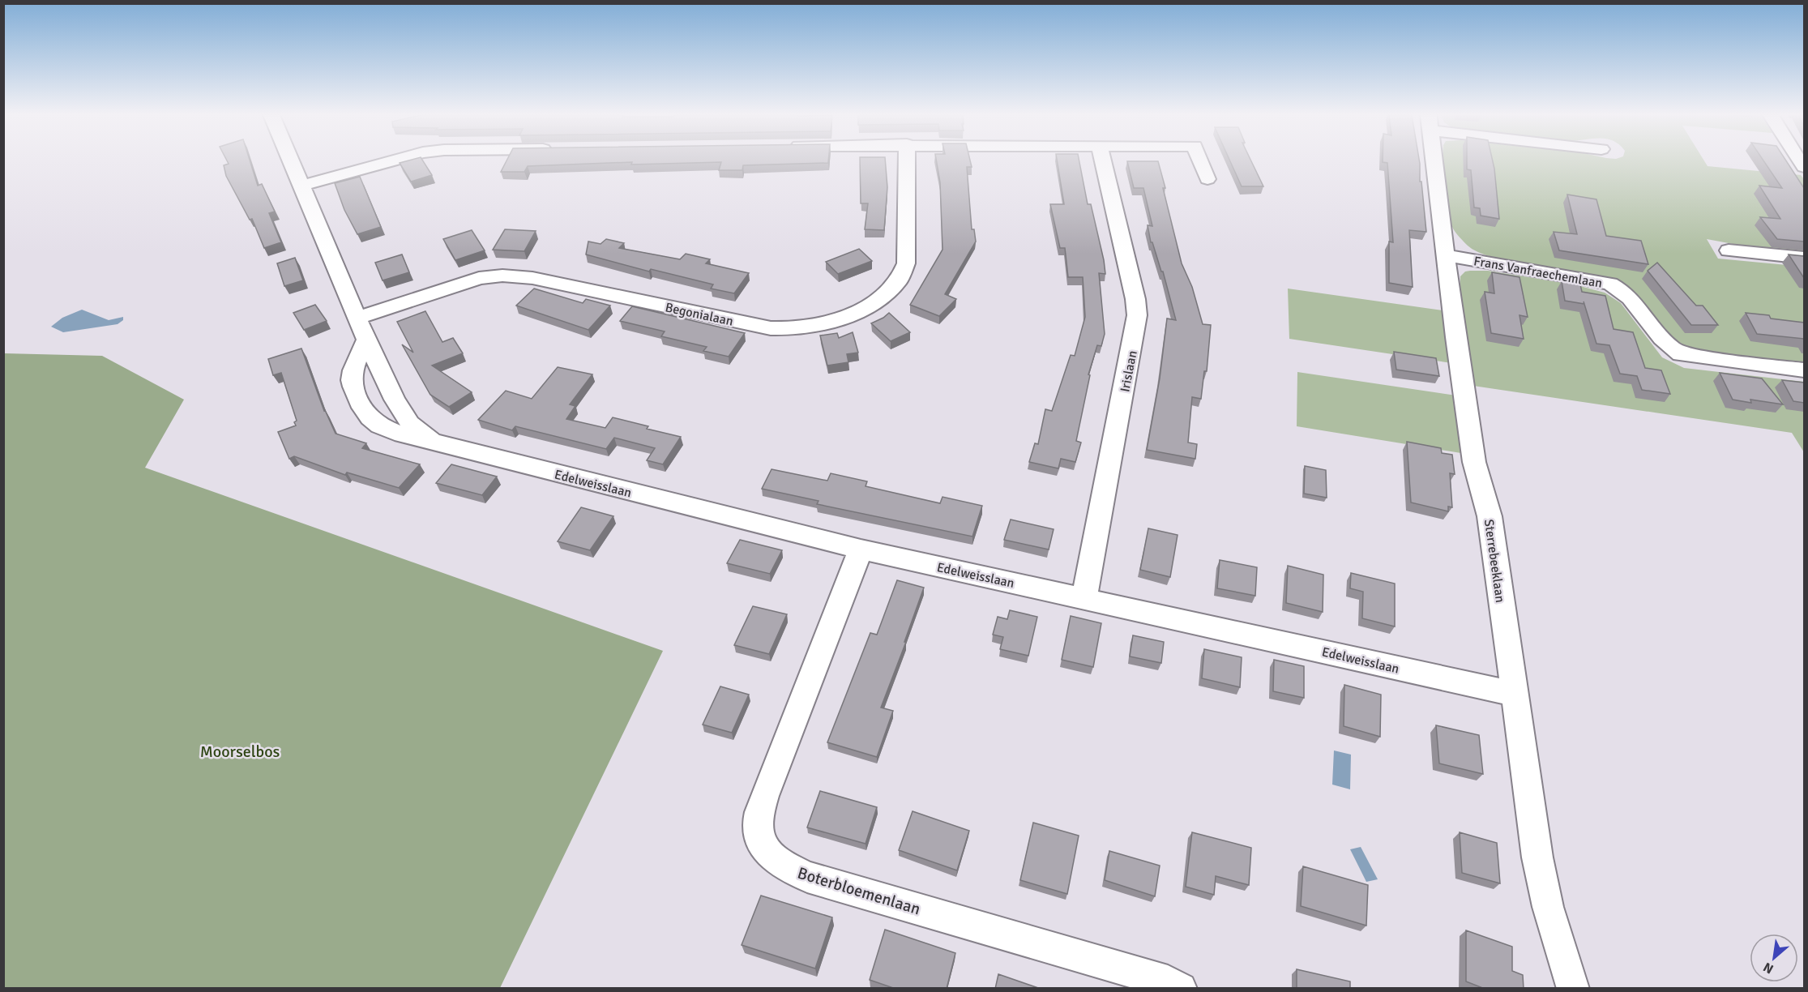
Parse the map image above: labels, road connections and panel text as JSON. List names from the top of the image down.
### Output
{
  "streets": {
    "street": [
      "Frans Vanfraechemlaan",
      "Begonialaan",
      "Irislaan",
      "Edelweisslaan",
      "Sterrebeeklaan",
      "Boterbloemenlaan"
    ]
  },
  "crossings": [
    ["Frans Vanfraechemlaan", "Sterrebeeklaan"],
    ["Begonialaan", "Edelweisslaan"],
    ["Irislaan", "Edelweisslaan"],
    ["Edelweisslaan", "Sterrebeeklaan"],
    ["Edelweisslaan", "Boterbloemenlaan"]
  ],
  "parks": ["Moorselbos"],
  "north": "bottom left"
}
